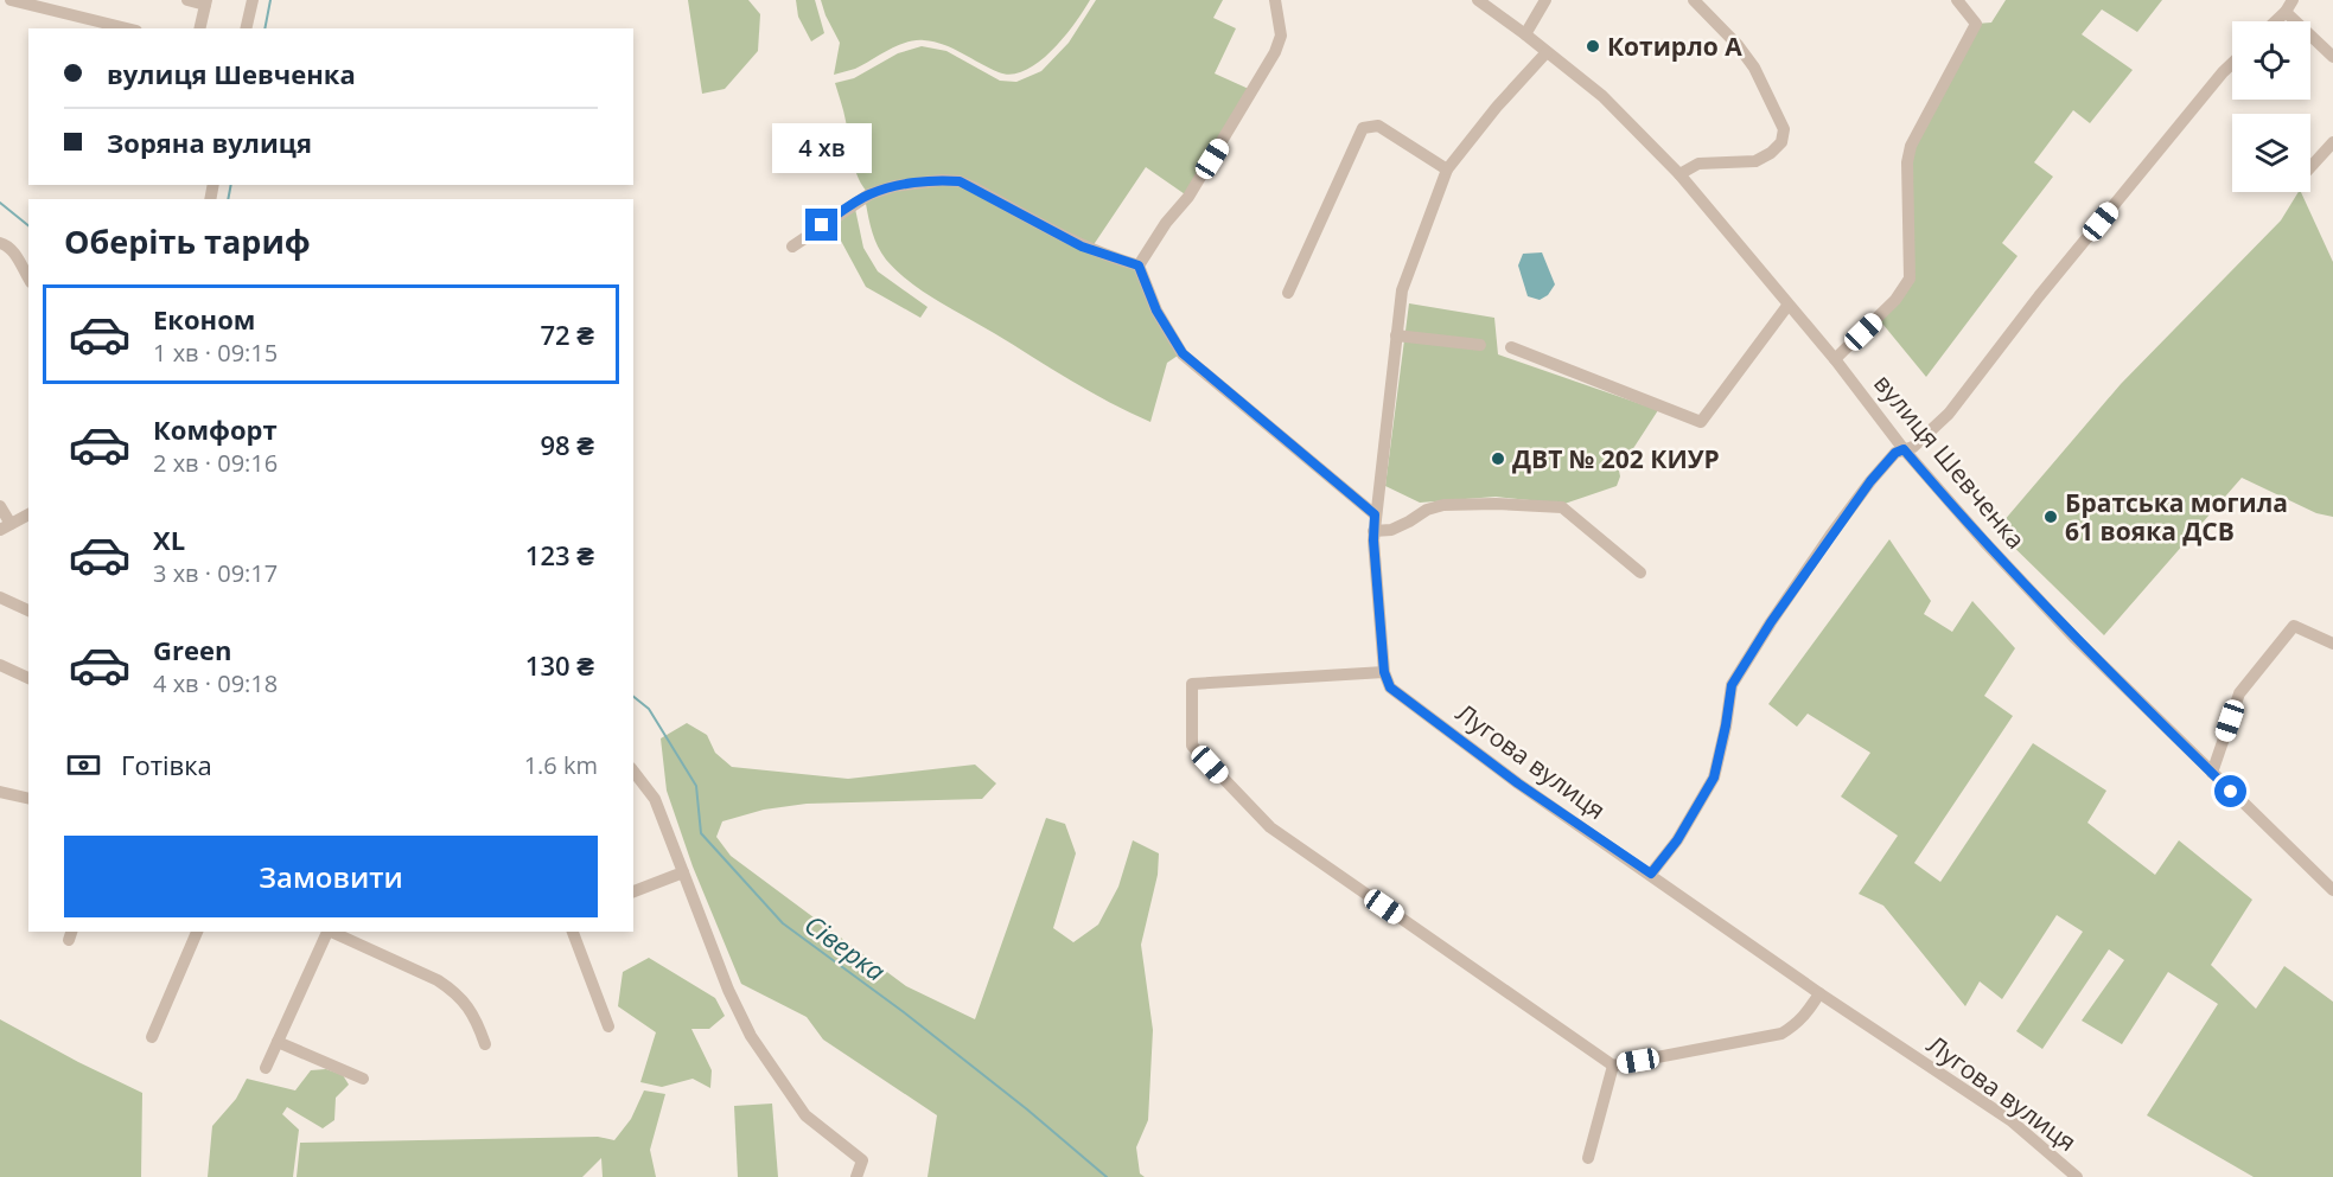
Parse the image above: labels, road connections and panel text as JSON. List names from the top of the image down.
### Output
{
  "streets": {
    "street": ["вулиця Шевченка", "Лугова вулиця"]
  },
  "water": ["Сіверка"],
  "places": ["Котирло А", "ДВТ № 202 КИУР", "Братська могила 61 вояка ДСВ"],
  "page": {
    "banner": ["вулиця Шевченка", "Зоряна вулиця"],
    "bubble": "4 хв",
    "heading": "Оберіть тариф",
    "list": [
      {
        "name": "Економ",
        "note": "1 хв · 09:15",
        "value": "72 ₴"
      },
      {
        "name": "Комфорт",
        "note": "2 хв · 09:16",
        "value": "98 ₴"
      },
      {
        "name": "XL",
        "note": "3 хв · 09:17",
        "value": "123 ₴"
      },
      {
        "name": "Green",
        "note": "4 хв · 09:18",
        "value": "130 ₴"
      }
    ],
    "pay": ["Готівка", "1.6 km"],
    "buttons": "Замовити"
  }
}
